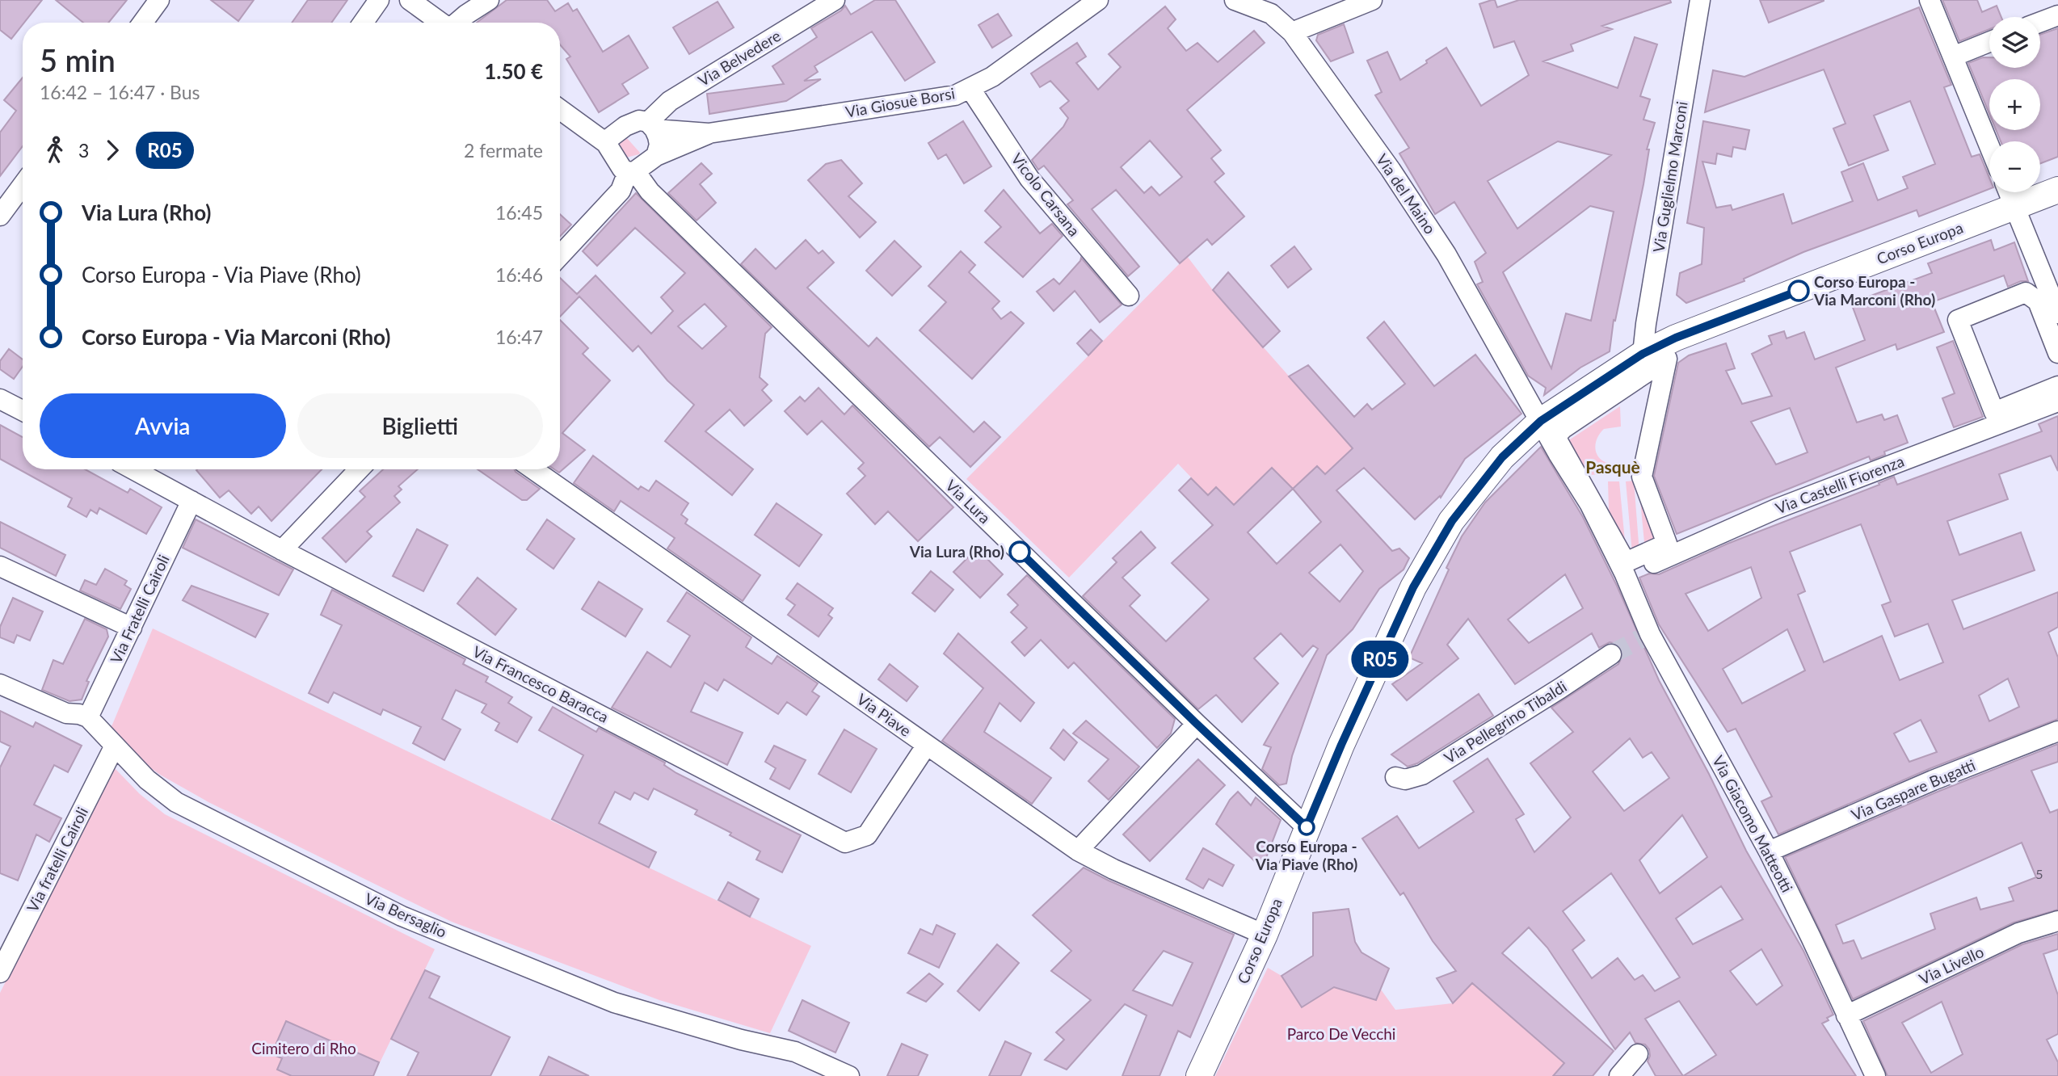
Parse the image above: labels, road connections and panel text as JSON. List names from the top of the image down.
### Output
{
  "streets": {
    "main road": ["Corso Europa"],
    "street": [
      "Via Belvedere",
      "Via Giosuè Borsi",
      "Via Guglielmo Marconi",
      "Via del Maino",
      "Vicolo Carsana",
      "Via Castelli Fiorenza",
      "Via Lura",
      "Via Fratelli Cairoli",
      "Via Francesco Baracca",
      "Via Piave",
      "Via Pellegrino Tibaldi",
      "Via Gaspare Bugatti",
      "Via Giacomo Matteotti",
      "Via fratelli Cairoli",
      "Via Bersaglio",
      "Via Livello"
    ]
  },
  "crossings": [
    ["Via Belvedere", "Via Giosuè Borsi"],
    ["Via Belvedere", "Via Lura"],
    ["Via Giosuè Borsi", "Vicolo Carsana"],
    ["Via Giosuè Borsi", "Via Lura"],
    ["Via Guglielmo Marconi", "Corso Europa"],
    ["Via del Maino", "Corso Europa"],
    ["Via del Maino", "Via Castelli Fiorenza"],
    ["Via del Maino", "Via Giacomo Matteotti"],
    ["Corso Europa", "Via Lura"],
    ["Corso Europa", "Via Piave"],
    ["Via Castelli Fiorenza", "Via Giacomo Matteotti"],
    ["Via Fratelli Cairoli", "Via Francesco Baracca"],
    ["Via Fratelli Cairoli", "Via Bersaglio"],
    ["Via Francesco Baracca", "Via Piave"],
    ["Via Gaspare Bugatti", "Via Giacomo Matteotti"],
    ["Via Giacomo Matteotti", "Via Livello"],
    ["Via fratelli Cairoli", "Via Bersaglio"]
  ],
  "districts": ["Pasquè"],
  "parks": ["Parco De Vecchi", "Cimitero di Rho"],
  "places": ["Corso Europa - Via Marconi (Rho)", "Via Lura (Rho)", "Corso Europa - Via Piave (Rho)"],
  "lines": ["bus line R05"],
  "house_numbers": ["5"],
  "page": {
    "on_map": "R05",
    "map_buttons": ["+", "−"],
    "heading": ["5 min", "16:42 – 16:47 · Bus", "1.50 €"],
    "legs": ["3", "R05", "2 fermate"],
    "list": [
      {
        "name": "Via Lura (Rho)",
        "value": "16:45"
      },
      {
        "name": "Corso Europa - Via Piave (Rho)",
        "value": "16:46"
      },
      {
        "name": "Corso Europa - Via Marconi (Rho)",
        "value": "16:47"
      }
    ],
    "buttons": ["Avvia", "Biglietti"]
  }
}
